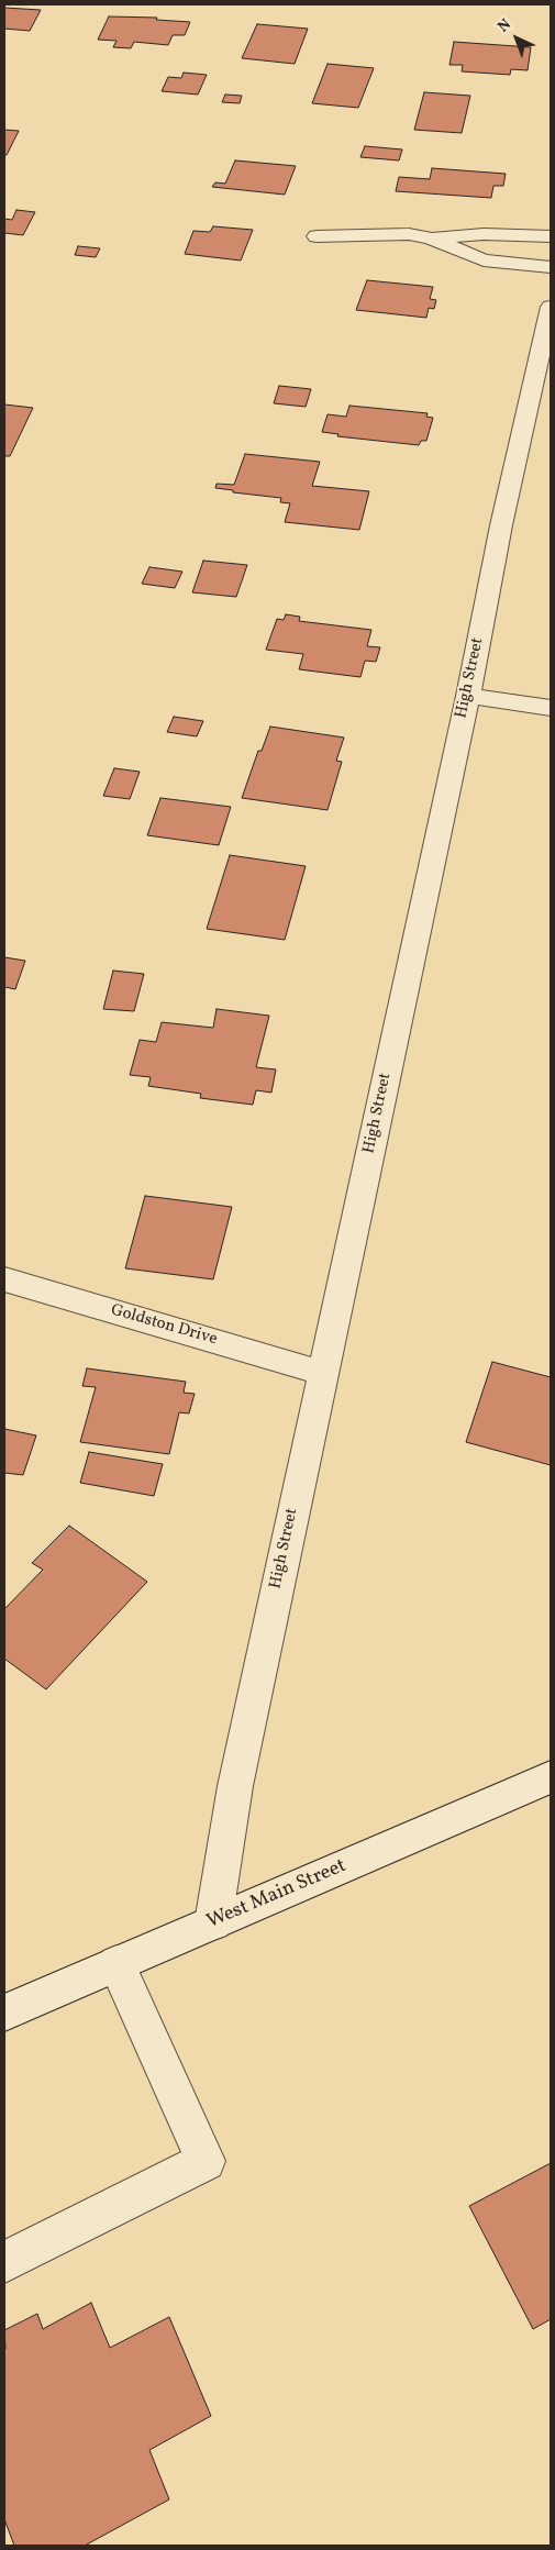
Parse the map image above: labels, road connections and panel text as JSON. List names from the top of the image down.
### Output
{
  "streets": {
    "street": ["High Street", "Goldston Drive", "West Main Street"]
  },
  "crossings": [
    ["High Street", "Goldston Drive"],
    ["High Street", "West Main Street"]
  ],
  "north": "top left"
}
